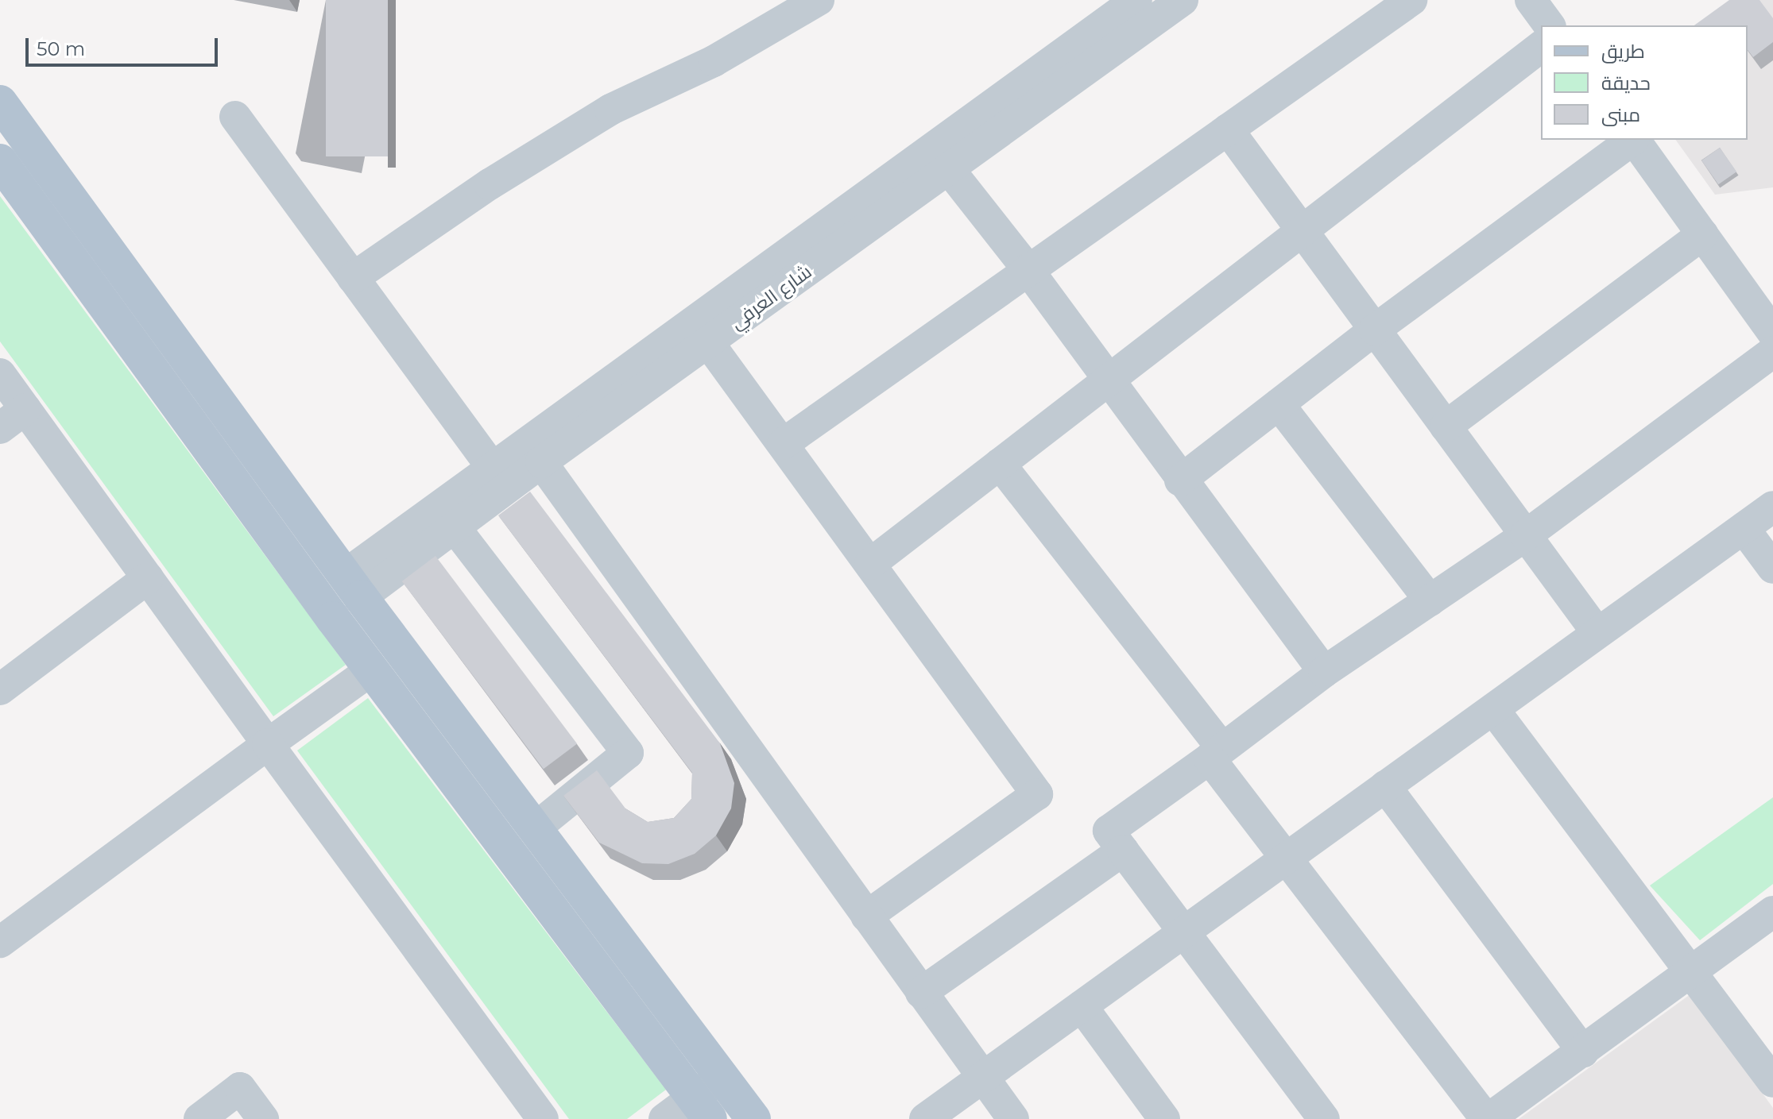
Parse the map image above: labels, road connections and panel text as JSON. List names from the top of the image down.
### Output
{
  "streets": {
    "street": ["شارع العرفي"]
  },
  "legend": ["طريق", "حديقة", "مبنى"],
  "scale_bar": "50 m"
}
